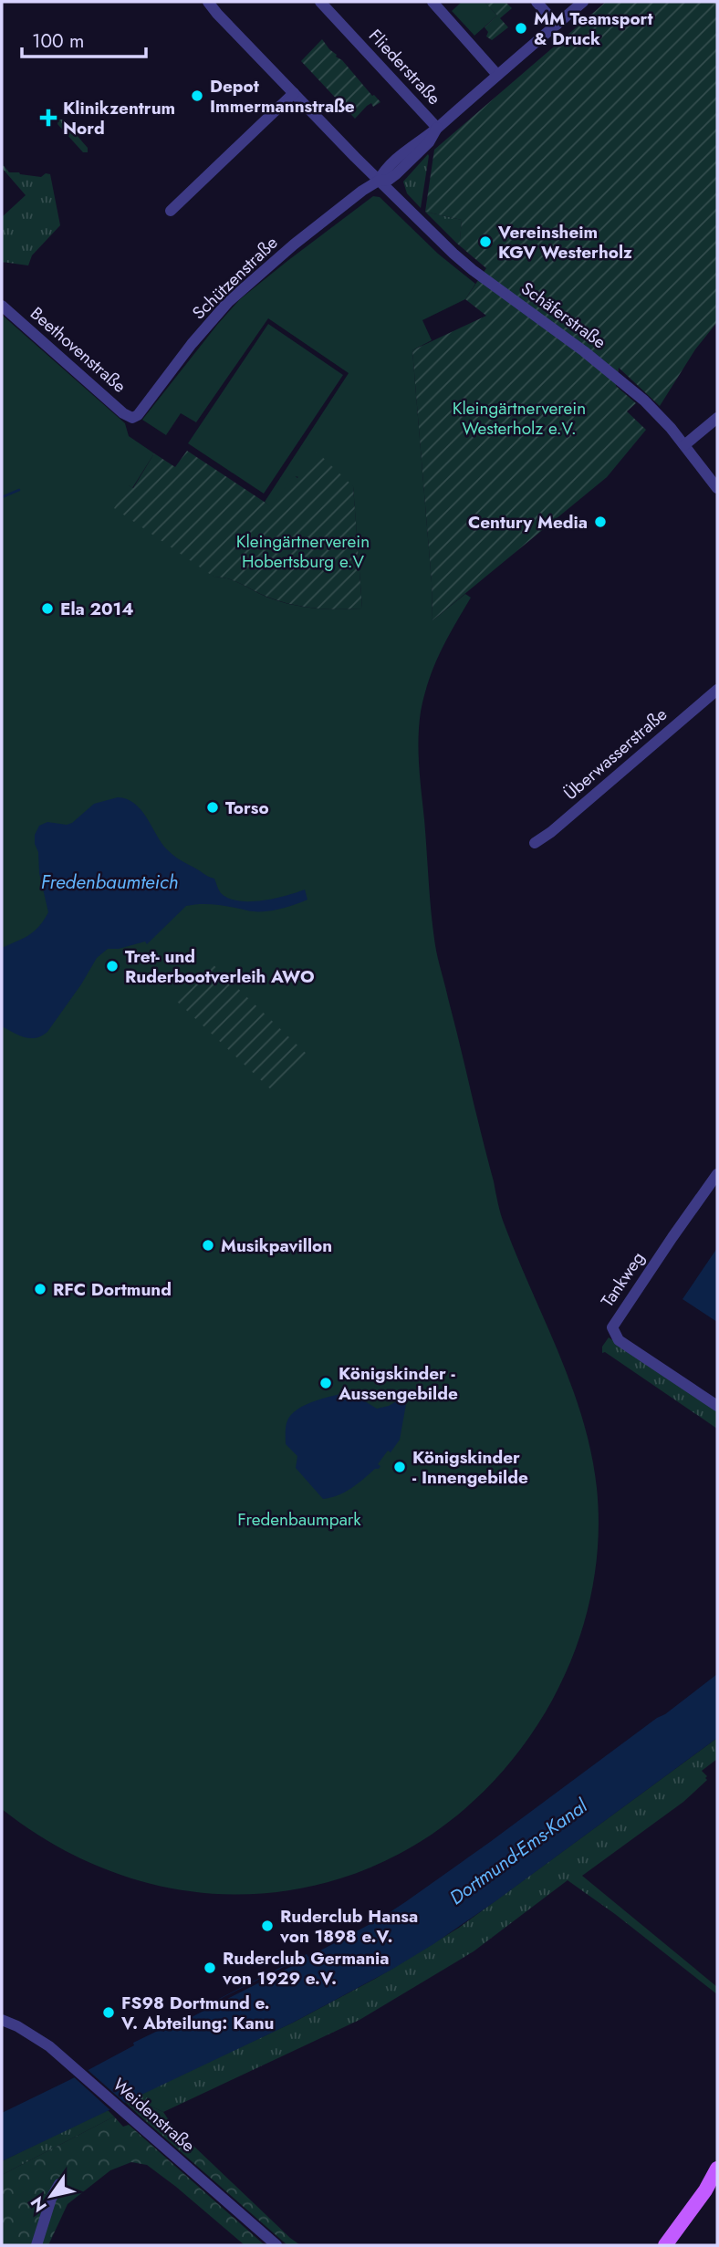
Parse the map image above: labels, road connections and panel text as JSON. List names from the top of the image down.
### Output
{
  "streets": {
    "street": [
      "Fliederstraße",
      "Schützenstraße",
      "Schäferstraße",
      "Beethovenstraße",
      "Überwasserstraße",
      "Tankweg",
      "Weidenstraße"
    ]
  },
  "crossings": [
    ["Fliederstraße", "Schützenstraße"],
    ["Schützenstraße", "Schäferstraße"],
    ["Schützenstraße", "Beethovenstraße"]
  ],
  "water": ["Fredenbaumteich", "Dortmund-Ems-Kanal"],
  "parks": ["Kleingärtnerverein Westerholz e.V.", "Kleingärtnerverein Hobertsburg e.V", "Fredenbaumpark"],
  "places": {
    "other": [
      "MM Teamsport & Druck",
      "Depot Immermannstraße",
      "Vereinsheim KGV Westerholz",
      "Century Media",
      "Ela 2014",
      "Torso",
      "Tret- und Ruderbootverleih AWO",
      "Musikpavillon",
      "RFC Dortmund",
      "Königskinder - Aussengebilde",
      "Königskinder - Innengebilde",
      "Ruderclub Hansa von 1898 e.V.",
      "Ruderclub Germania von 1929 e.V.",
      "FS98 Dortmund e. V. Abteilung: Kanu"
    ],
    "health": ["Klinikzentrum Nord"]
  },
  "scale_bar": "100 m",
  "north": "bottom left"
}
